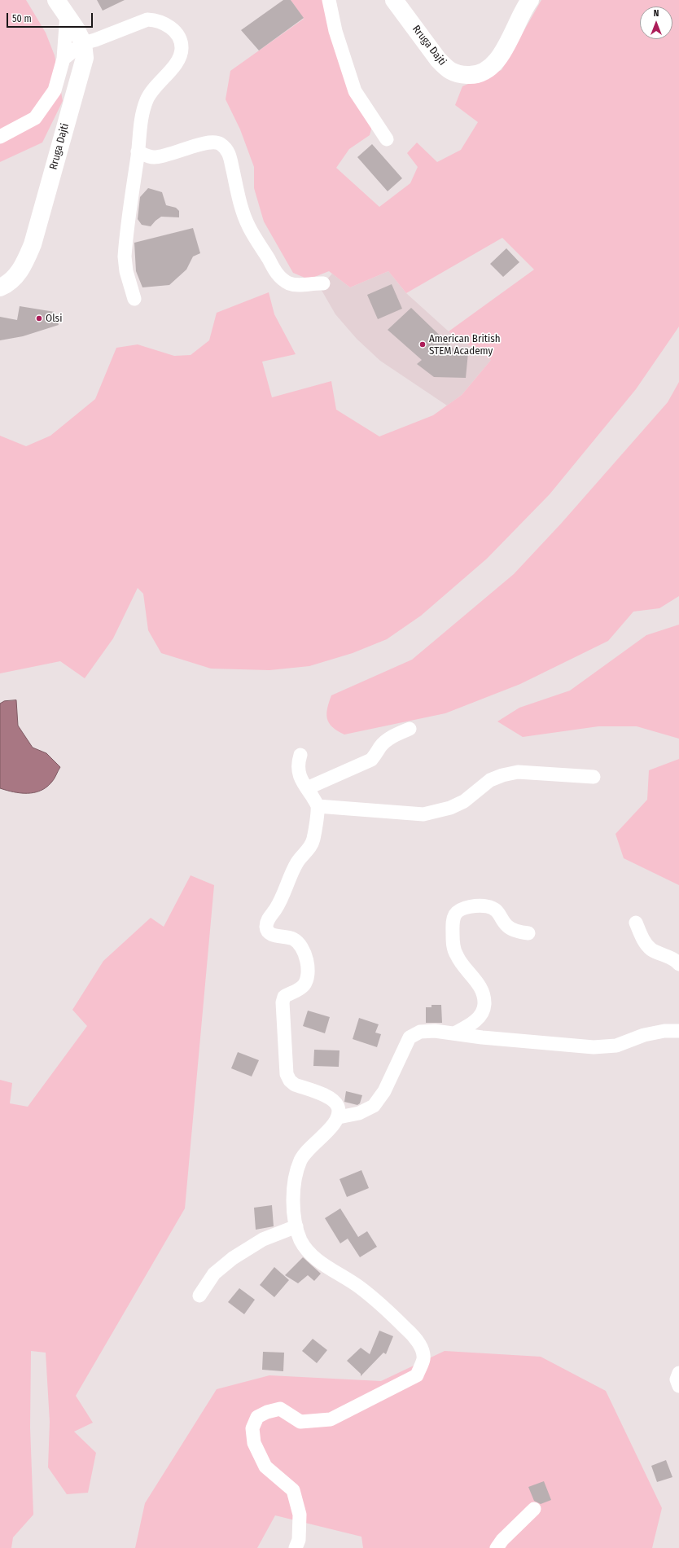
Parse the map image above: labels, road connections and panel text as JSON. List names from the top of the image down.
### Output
{
  "streets": {
    "main road": ["Rruga Dajti"]
  },
  "places": ["Olsi", "American British STEM Academy"],
  "scale_bar": "50 m",
  "north": "top"
}
